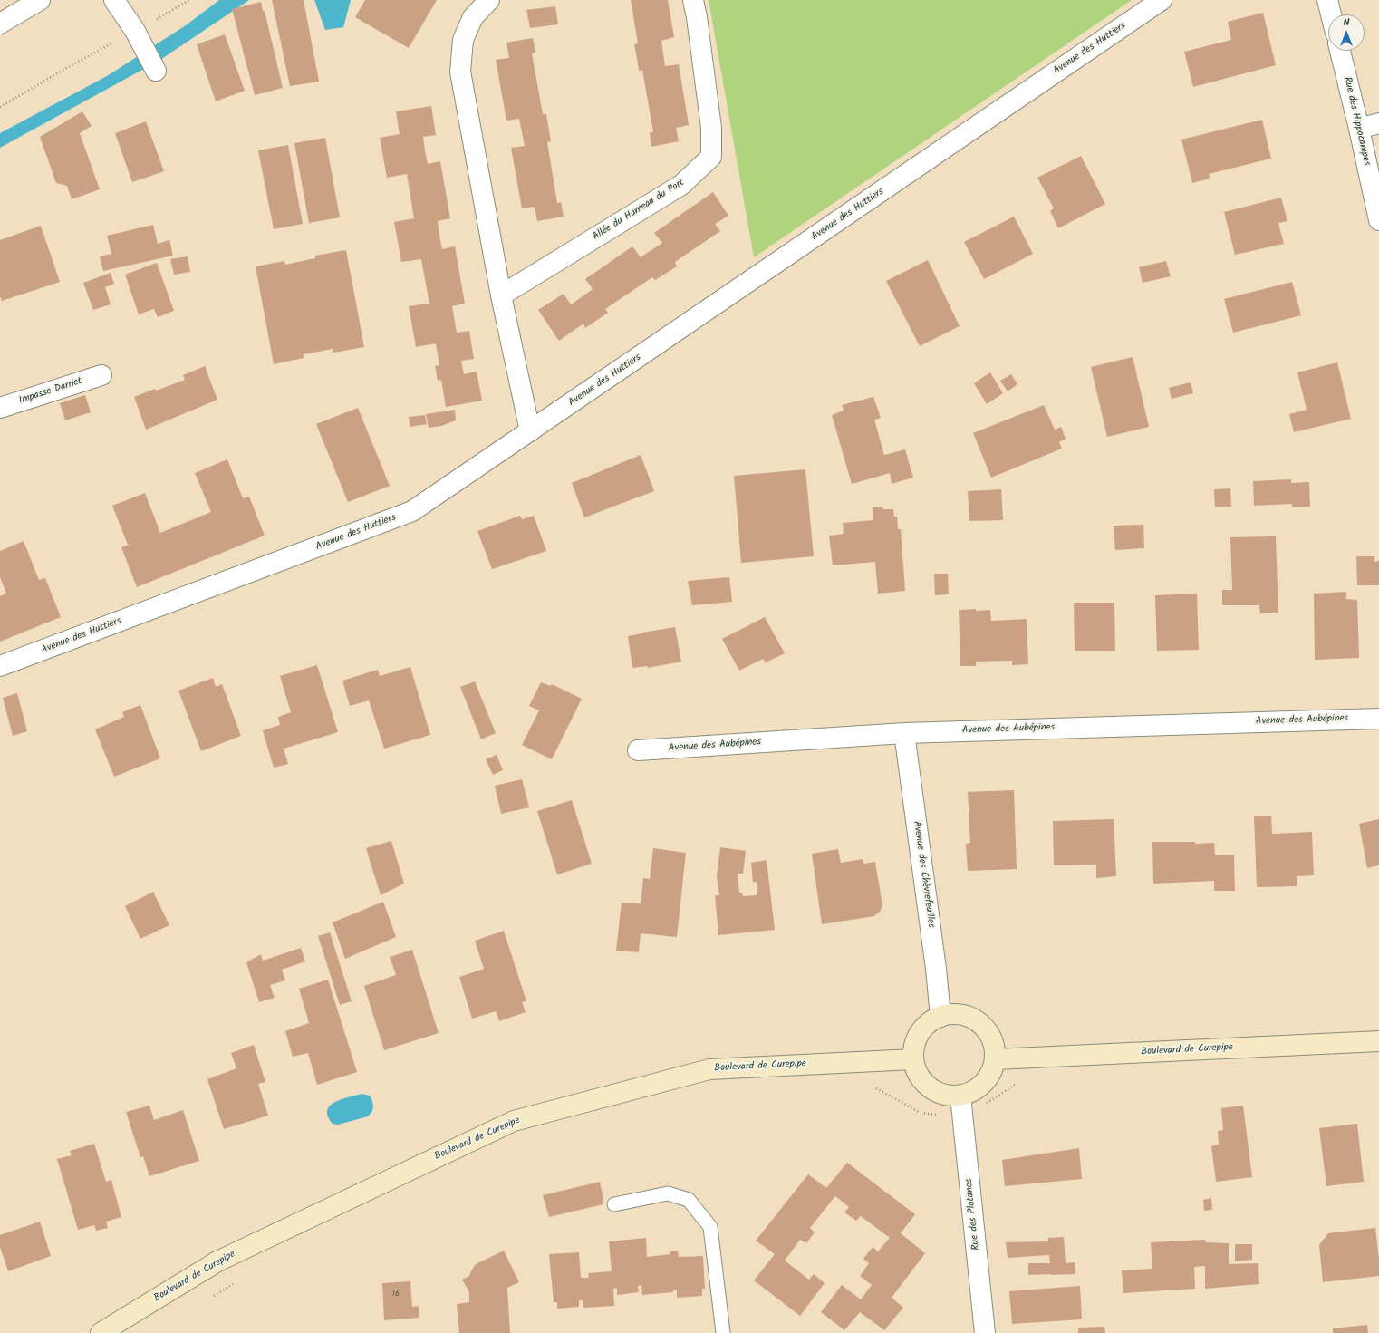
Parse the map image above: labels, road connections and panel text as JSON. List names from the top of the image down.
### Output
{
  "streets": {
    "main road": ["Boulevard de Curepipe"],
    "street": [
      "Avenue des Huttiers",
      "Rue des Hippocampes",
      "Allée du Hameau du Port",
      "Impasse Darriet",
      "Avenue des Aubépines",
      "Avenue des Chèvrefeuilles",
      "Rue des Platanes"
    ]
  },
  "crossings": [
    ["Avenue des Aubépines", "Avenue des Chèvrefeuilles"],
    ["Avenue des Chèvrefeuilles", "Boulevard de Curepipe"],
    ["Avenue des Chèvrefeuilles", "Rue des Platanes"],
    ["Boulevard de Curepipe", "Rue des Platanes"]
  ],
  "house_numbers": ["16"],
  "north": "top"
}
